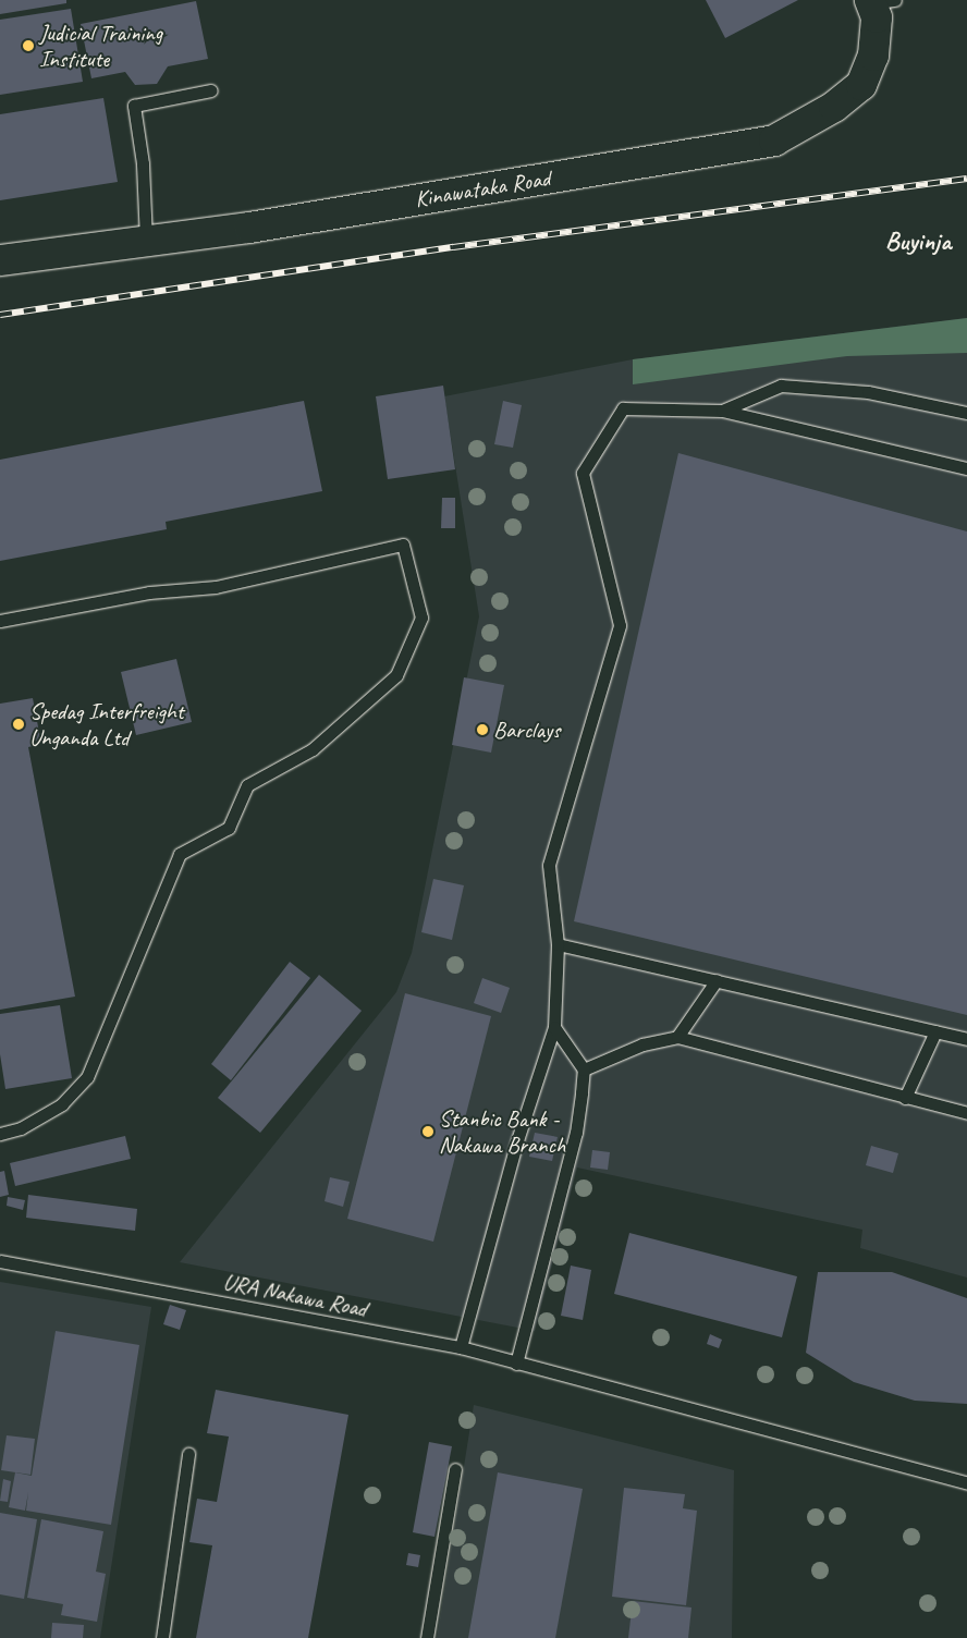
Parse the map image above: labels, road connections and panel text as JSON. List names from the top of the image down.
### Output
{
  "streets": {
    "street": ["Kinawataka Road"],
    "lane": ["URA Nakawa Road"]
  },
  "districts": ["Buyinja"],
  "places": [
    "Judicial Training Institute",
    "Spedag Interfreight Unganda Ltd",
    "Barclays",
    "Stanbic Bank - Nakawa Branch"
  ]
}
